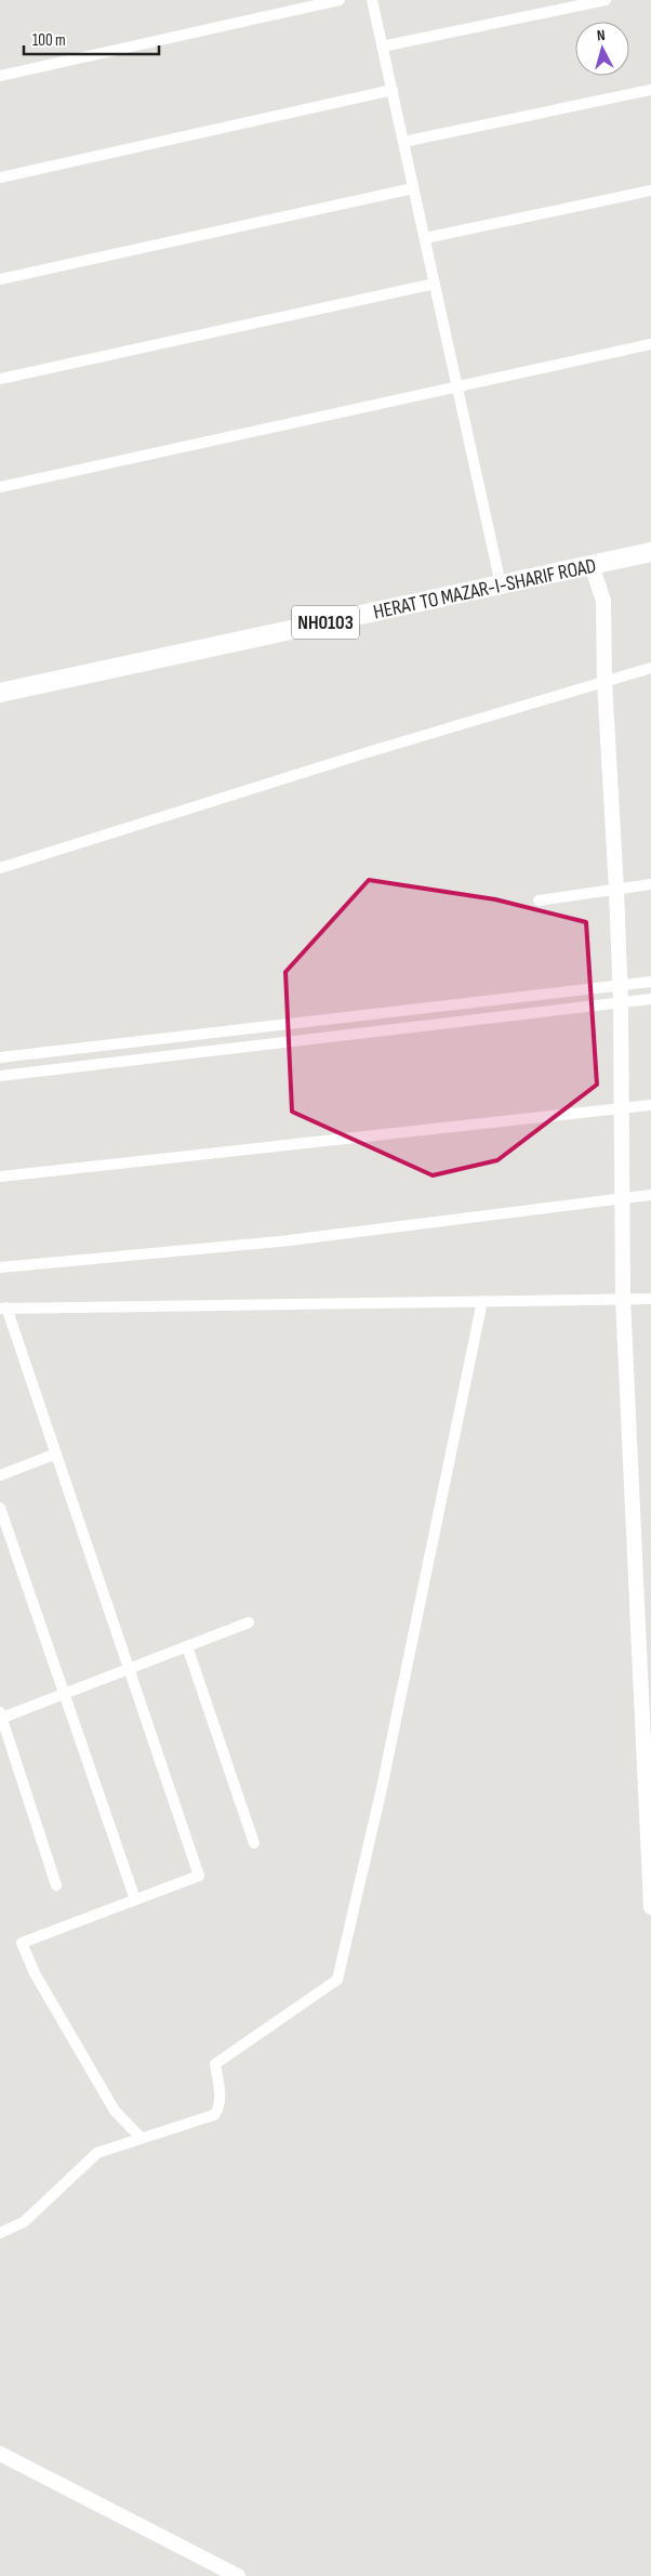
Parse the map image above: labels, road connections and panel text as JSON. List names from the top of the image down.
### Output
{
  "streets": {
    "highway": ["HERAT TO MAZAR-I-SHARIF ROAD", "NH0103"]
  },
  "scale_bar": "100 m",
  "north": "top"
}
